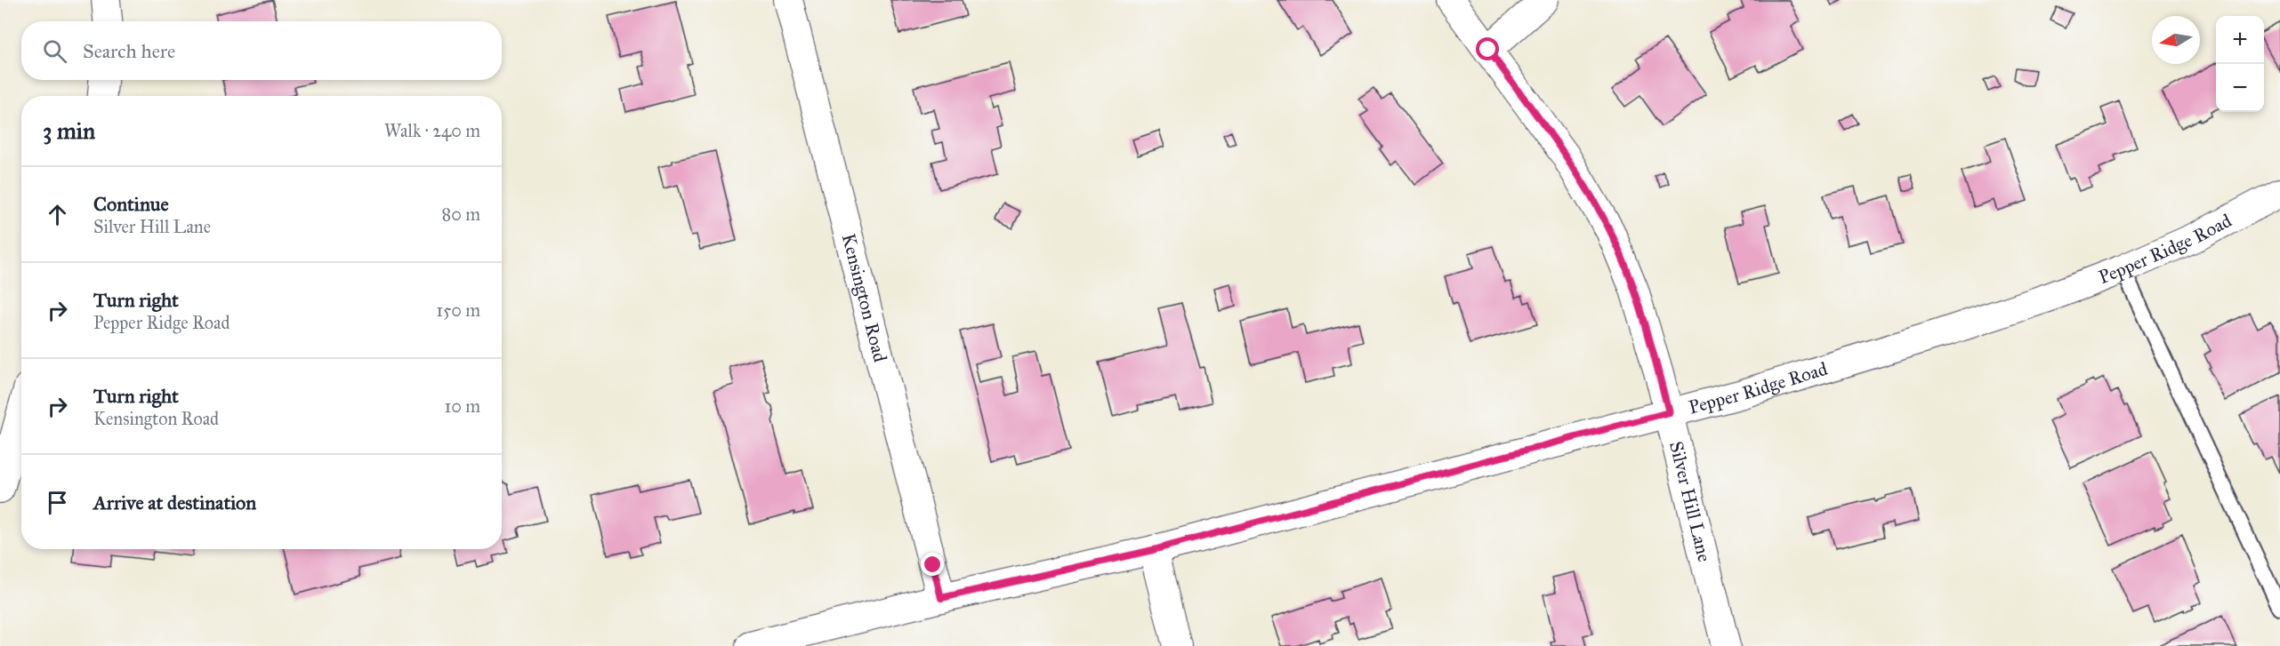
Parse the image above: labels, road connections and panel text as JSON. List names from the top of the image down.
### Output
{
  "streets": {
    "street": ["Pepper Ridge Road", "Kensington Road", "Silver Hill Lane"]
  },
  "crossings": [
    ["Pepper Ridge Road", "Kensington Road"],
    ["Pepper Ridge Road", "Silver Hill Lane"]
  ],
  "north": "left",
  "page": {
    "map_buttons": ["+", "−"],
    "search": "Search here",
    "heading": ["3 min", "Walk · 240 m"],
    "list": [
      ["Continue", "Silver Hill Lane", "80 m"],
      ["Turn right", "Pepper Ridge Road", "150 m"],
      ["Turn right", "Kensington Road", "10 m"],
      "Arrive at destination"
    ]
  }
}
